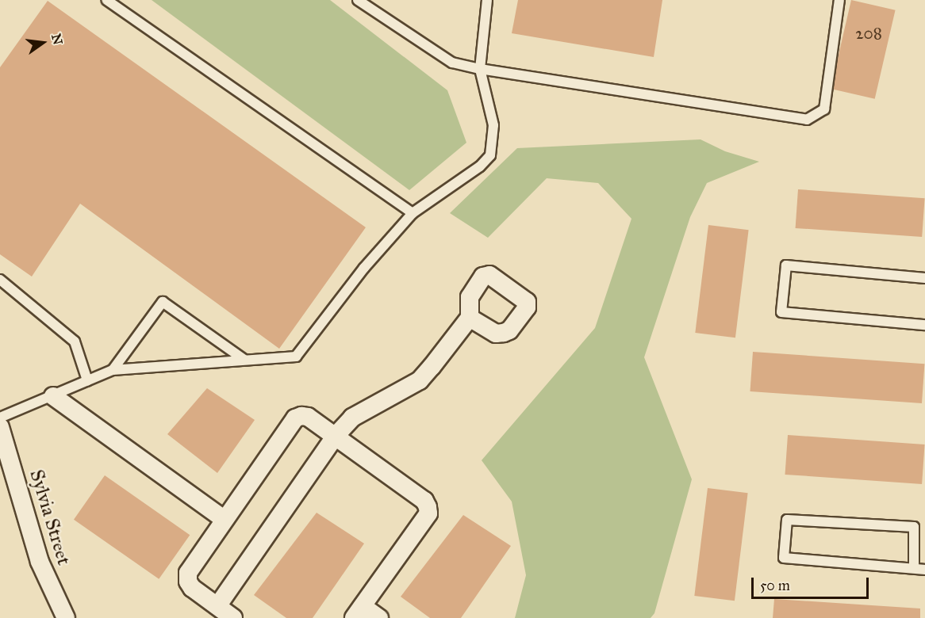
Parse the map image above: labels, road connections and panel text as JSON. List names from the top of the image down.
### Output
{
  "streets": {
    "street": ["Sylvia Street"]
  },
  "house_numbers": ["208"],
  "scale_bar": "50 m",
  "north": "right"
}
